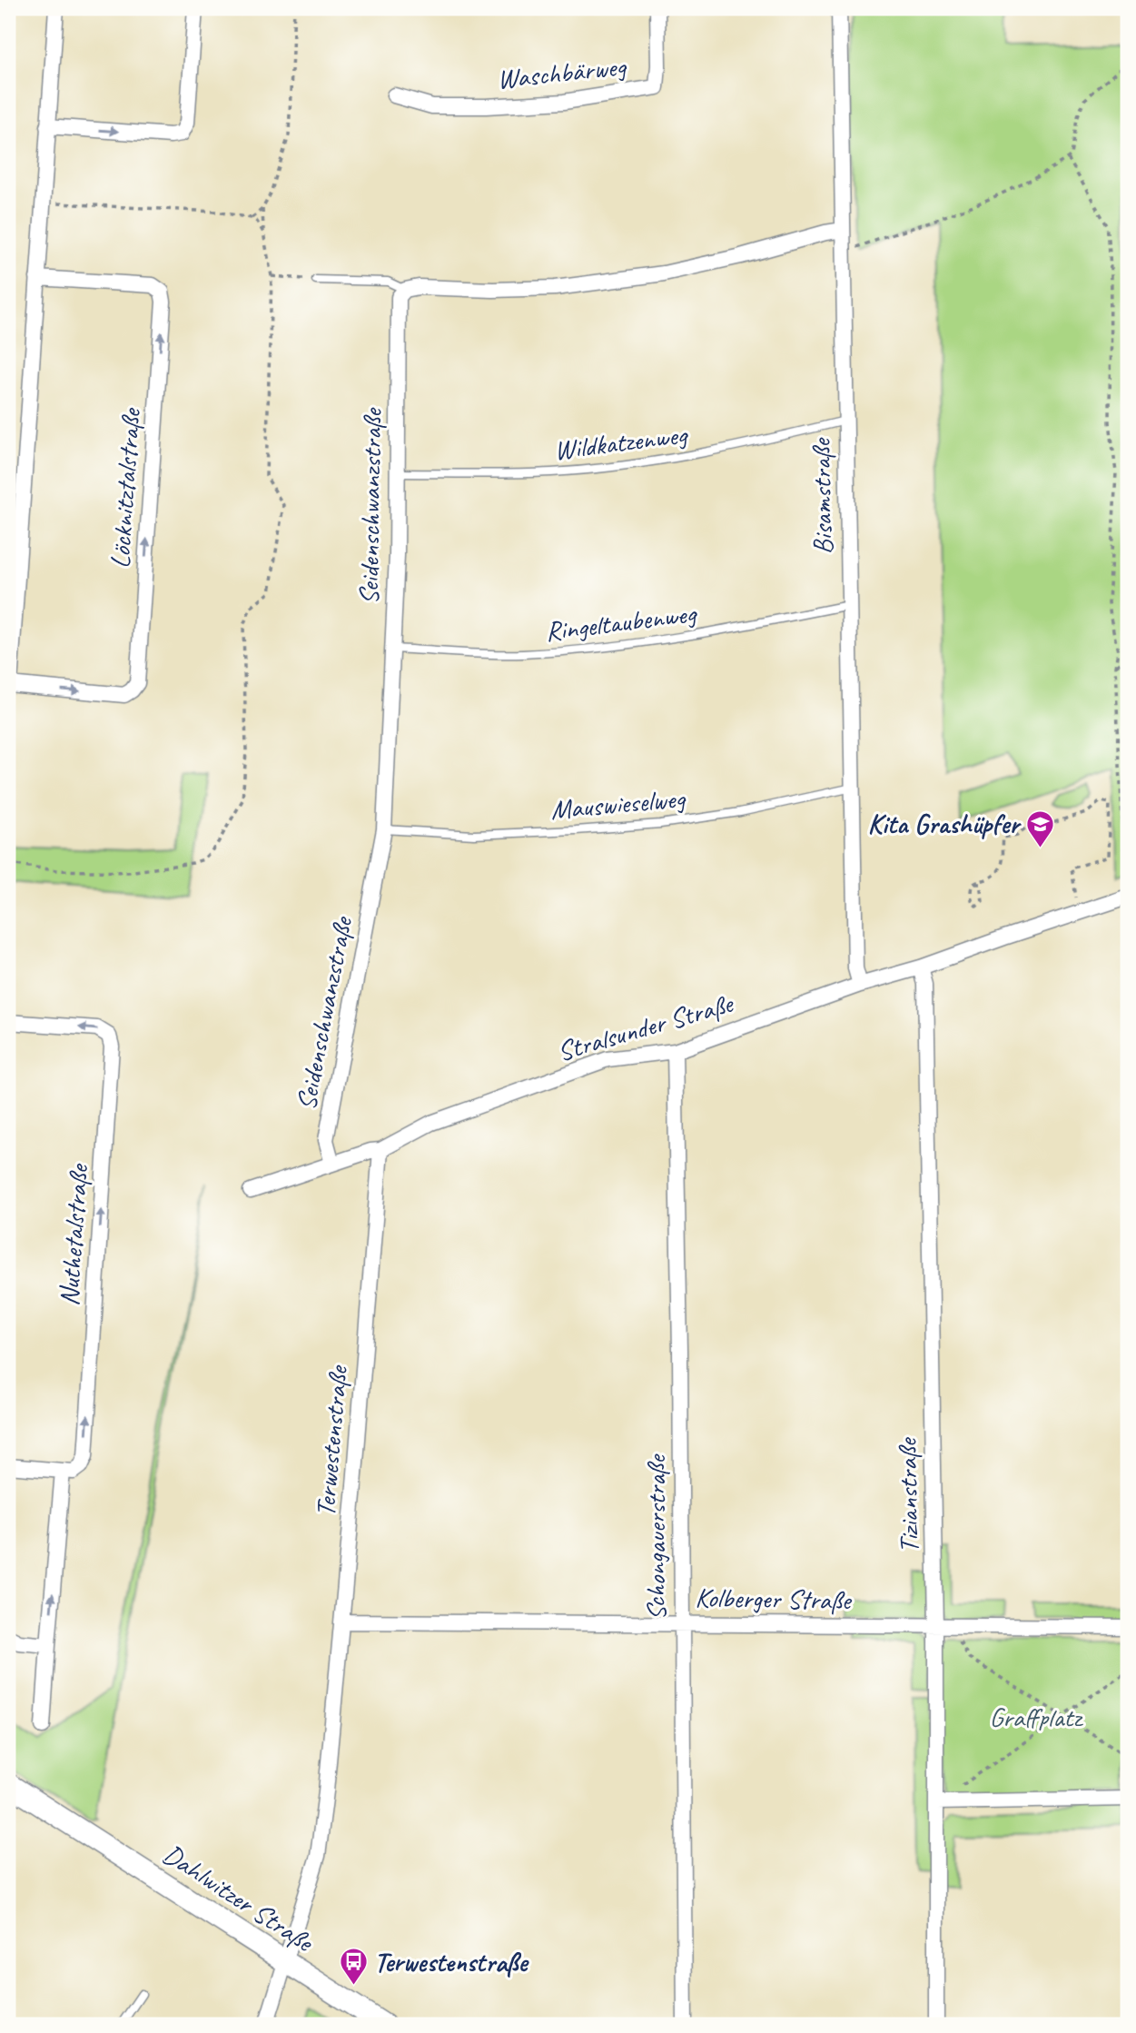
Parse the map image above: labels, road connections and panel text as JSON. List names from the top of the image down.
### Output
{
  "streets": {
    "main road": ["Dahlwitzer Straße"],
    "street": [
      "Waschbärweg",
      "Löcknitztalstraße",
      "Bisamstraße",
      "Seidenschwanzstraße",
      "Stralsunder Straße",
      "Nuthetalstraße",
      "Terwestenstraße",
      "Tizianstraße",
      "Schongauerstraße",
      "Kolberger Straße"
    ],
    "lane": ["Wildkatzenweg", "Ringeltaubenweg", "Mauswieselweg"]
  },
  "crossings": [
    ["Wildkatzenweg", "Bisamstraße"],
    ["Wildkatzenweg", "Seidenschwanzstraße"],
    ["Bisamstraße", "Ringeltaubenweg"],
    ["Bisamstraße", "Mauswieselweg"],
    ["Bisamstraße", "Stralsunder Straße"],
    ["Seidenschwanzstraße", "Ringeltaubenweg"],
    ["Seidenschwanzstraße", "Mauswieselweg"],
    ["Seidenschwanzstraße", "Stralsunder Straße"],
    ["Stralsunder Straße", "Terwestenstraße"],
    ["Stralsunder Straße", "Tizianstraße"],
    ["Stralsunder Straße", "Schongauerstraße"],
    ["Terwestenstraße", "Kolberger Straße"],
    ["Terwestenstraße", "Dahlwitzer Straße"],
    ["Tizianstraße", "Kolberger Straße"],
    ["Schongauerstraße", "Kolberger Straße"]
  ],
  "one_way": ["Nuthetalstraße"],
  "parks": ["Graffplatz"],
  "places": {
    "school or university": ["Kita Grashüpfer"],
    "bus stop": ["Terwestenstraße"]
  }
}
